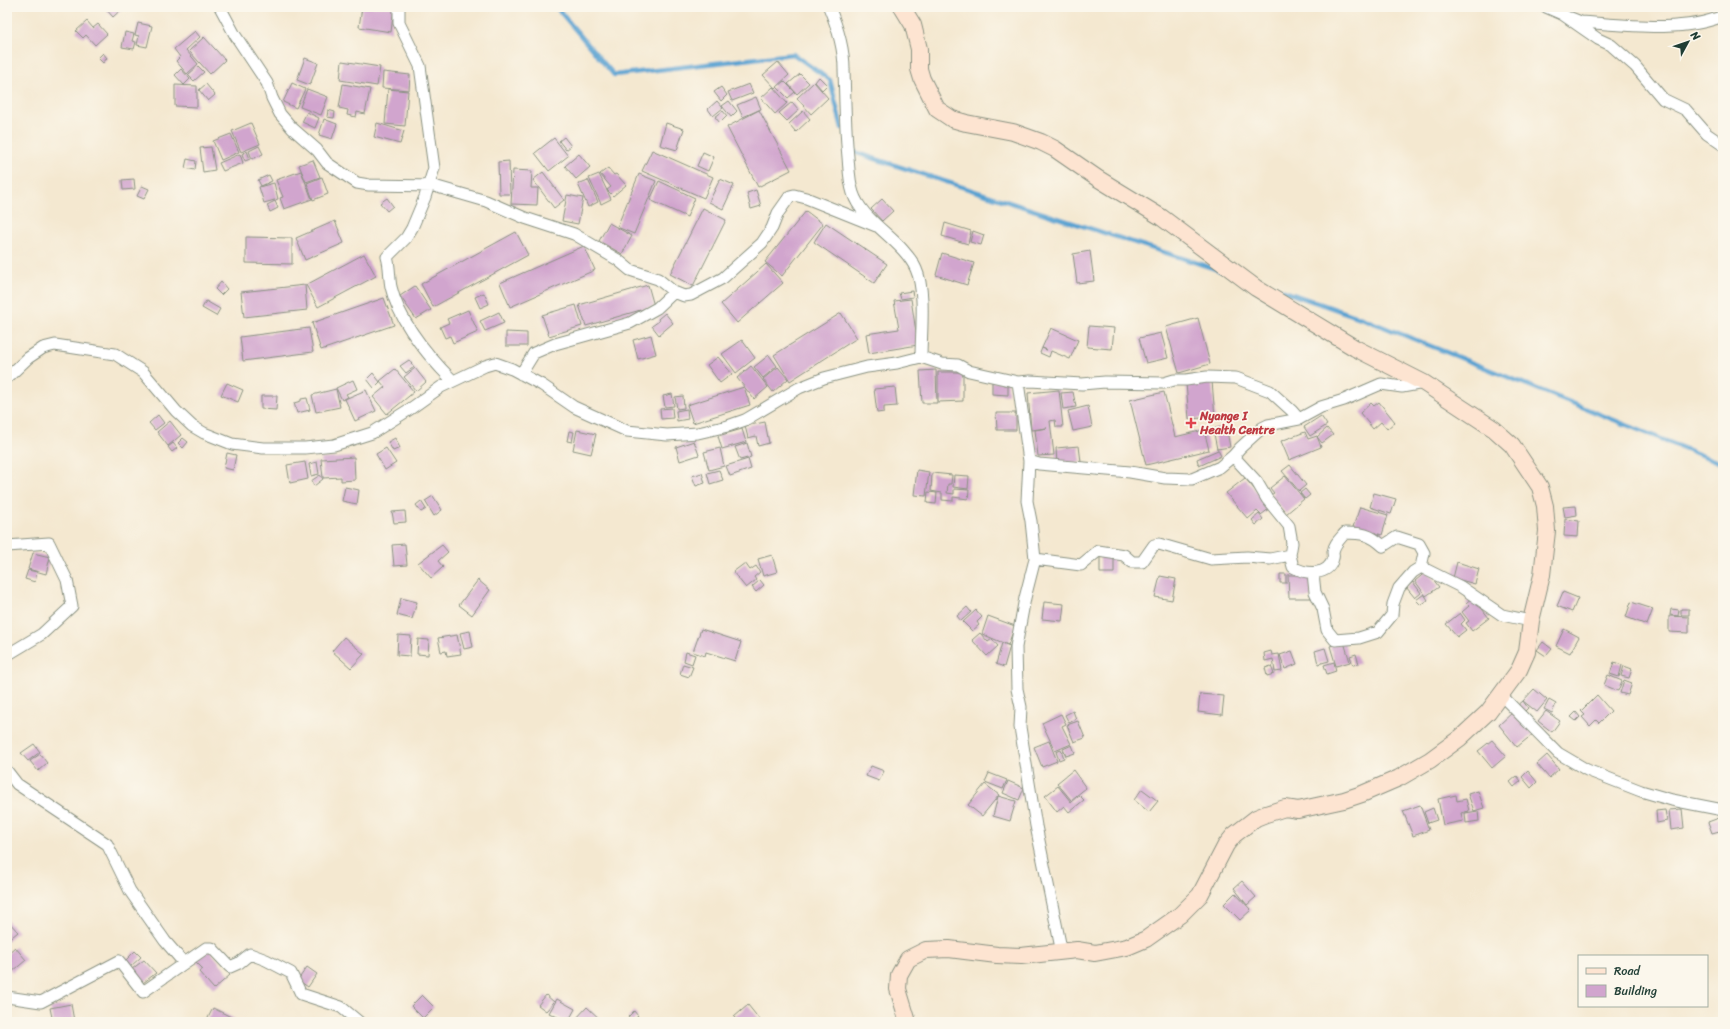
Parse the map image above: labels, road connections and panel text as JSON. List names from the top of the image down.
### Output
{
  "places": {
    "health": ["Nyange I Health Centre"]
  },
  "legend": ["Road", "Building"],
  "north": "top right"
}
